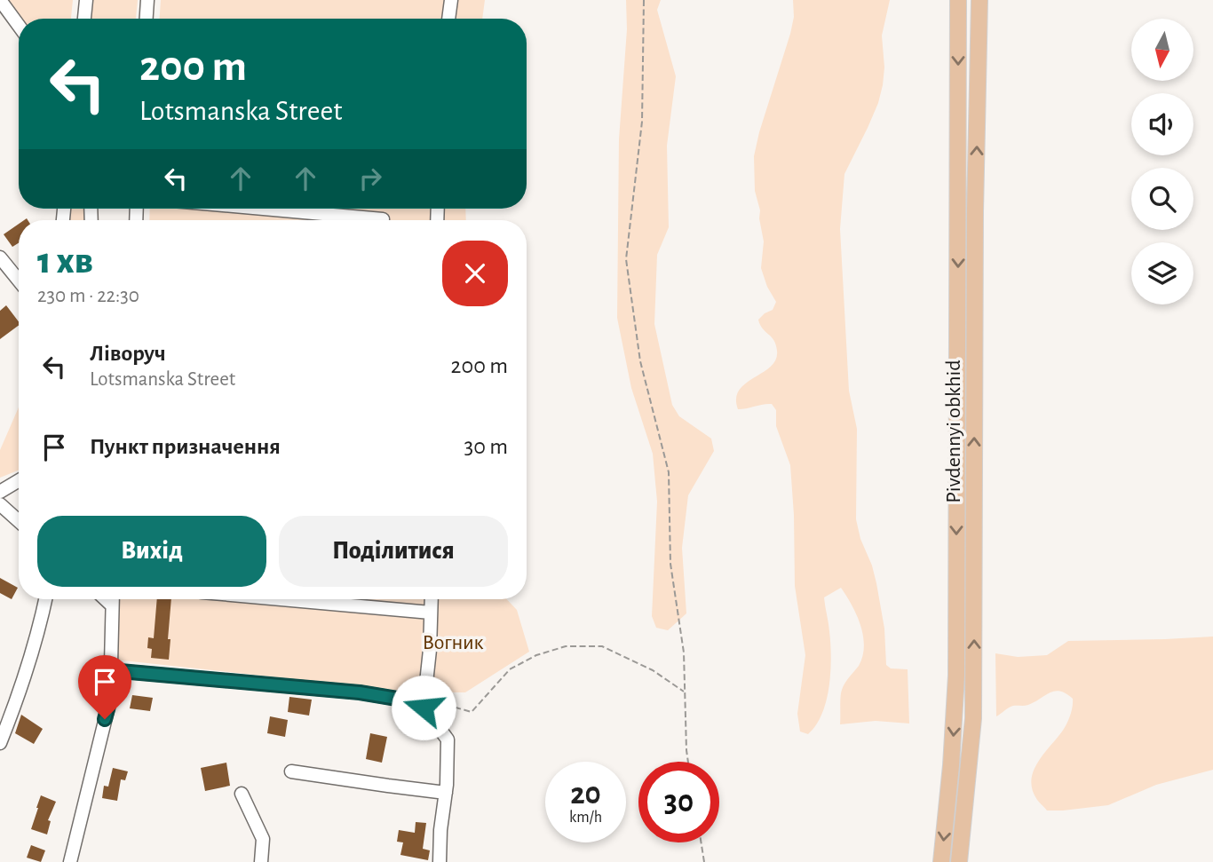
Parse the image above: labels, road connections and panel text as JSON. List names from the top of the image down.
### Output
{
  "streets": {
    "main road": ["Pivdennyi obkhid"]
  },
  "parks": ["Вогник"],
  "north": "bottom",
  "page": {
    "turn": ["200 m", "Lotsmanska Street"],
    "heading": ["1 хв", "230 m · 22:30"],
    "list": [
      {
        "name": "Ліворуч",
        "note": "Lotsmanska Street",
        "value": "200 m"
      },
      {
        "name": "Пункт призначення",
        "value": "30 m"
      }
    ],
    "buttons": ["Вихід", "Поділитися"],
    "speed": "20 km/h",
    "limit": "30"
  }
}
